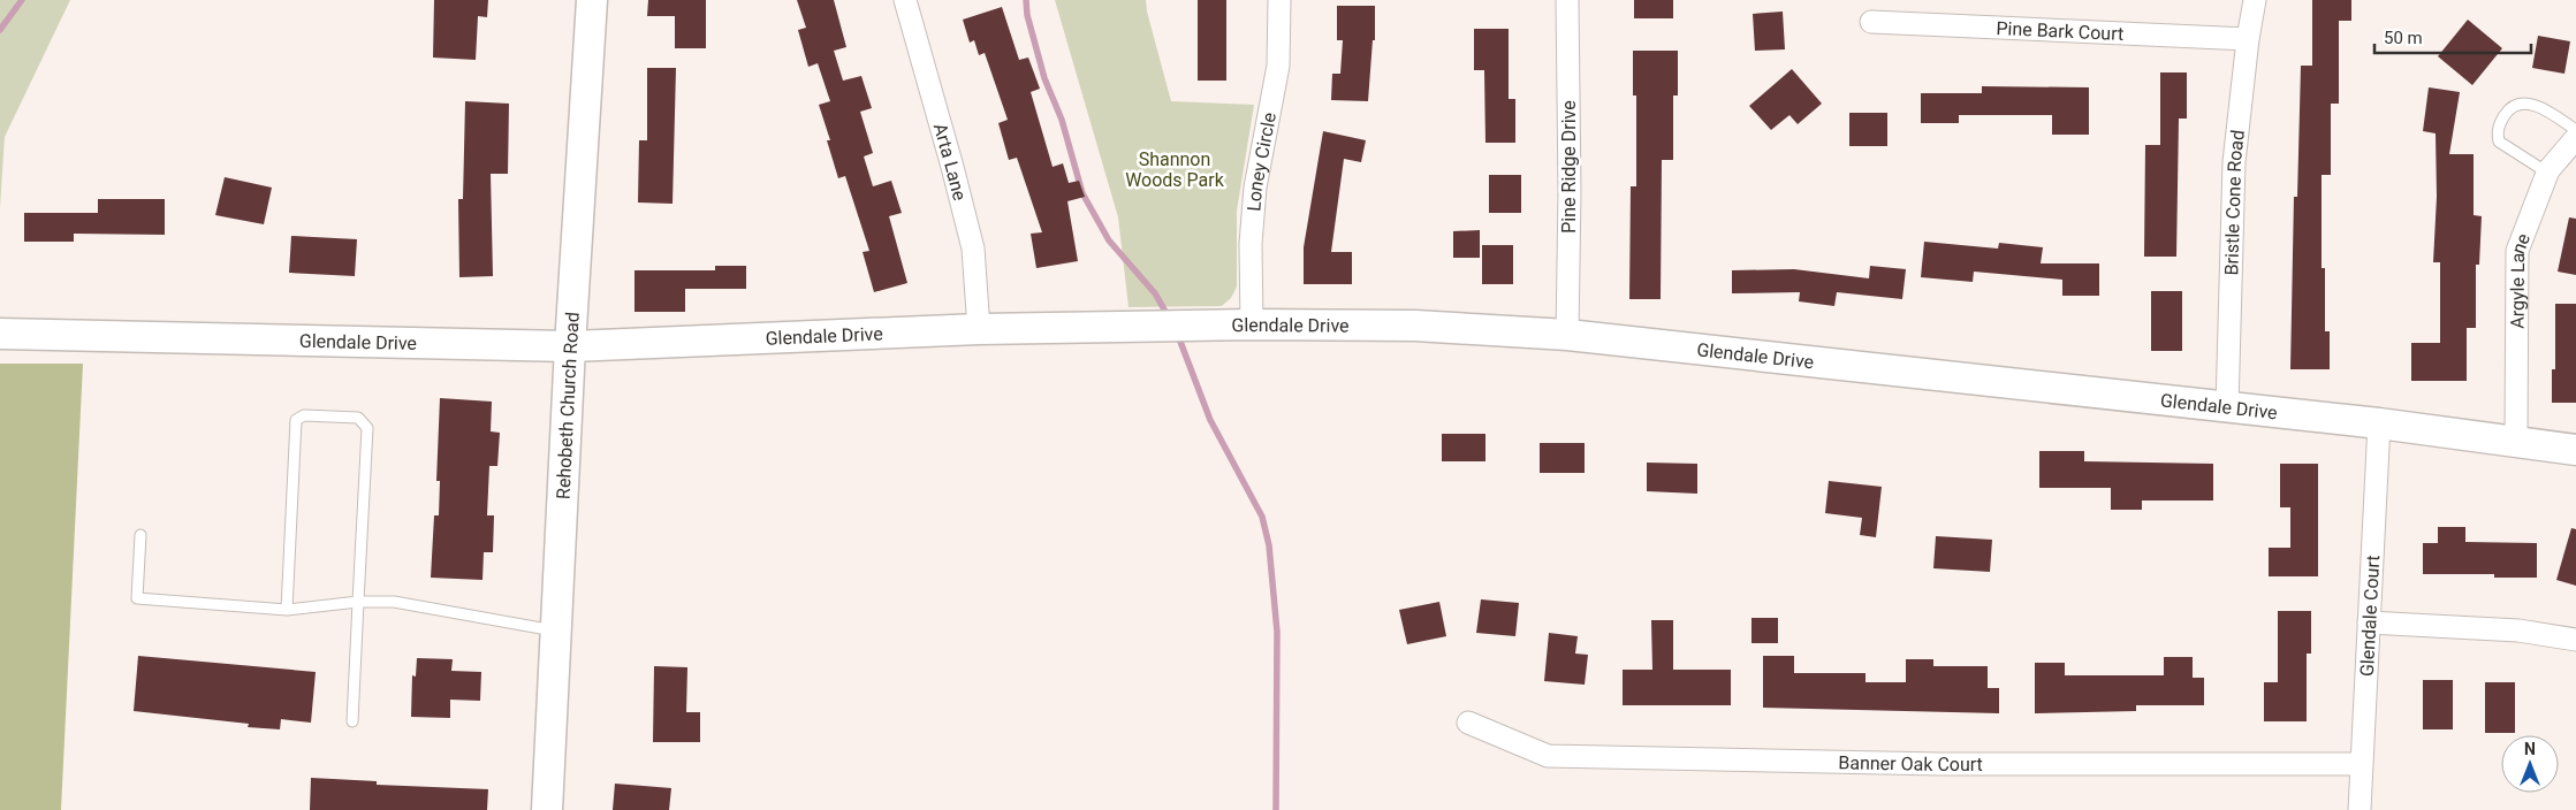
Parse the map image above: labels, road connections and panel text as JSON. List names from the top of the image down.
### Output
{
  "streets": {
    "street": [
      "Pine Bark Court",
      "Arta Lane",
      "Loney Circle",
      "Pine Ridge Drive",
      "Bristle Cone Road",
      "Argyle Lane",
      "Glendale Drive",
      "Rehobeth Church Road",
      "Glendale Court",
      "Banner Oak Court"
    ]
  },
  "crossings": [
    ["Pine Bark Court", "Bristle Cone Road"],
    ["Arta Lane", "Glendale Drive"],
    ["Loney Circle", "Glendale Drive"],
    ["Pine Ridge Drive", "Glendale Drive"],
    ["Bristle Cone Road", "Glendale Drive"],
    ["Argyle Lane", "Glendale Drive"],
    ["Glendale Drive", "Rehobeth Church Road"],
    ["Glendale Drive", "Glendale Court"],
    ["Glendale Court", "Banner Oak Court"]
  ],
  "parks": ["Shannon Woods Park"],
  "scale_bar": "50 m",
  "north": "top"
}
